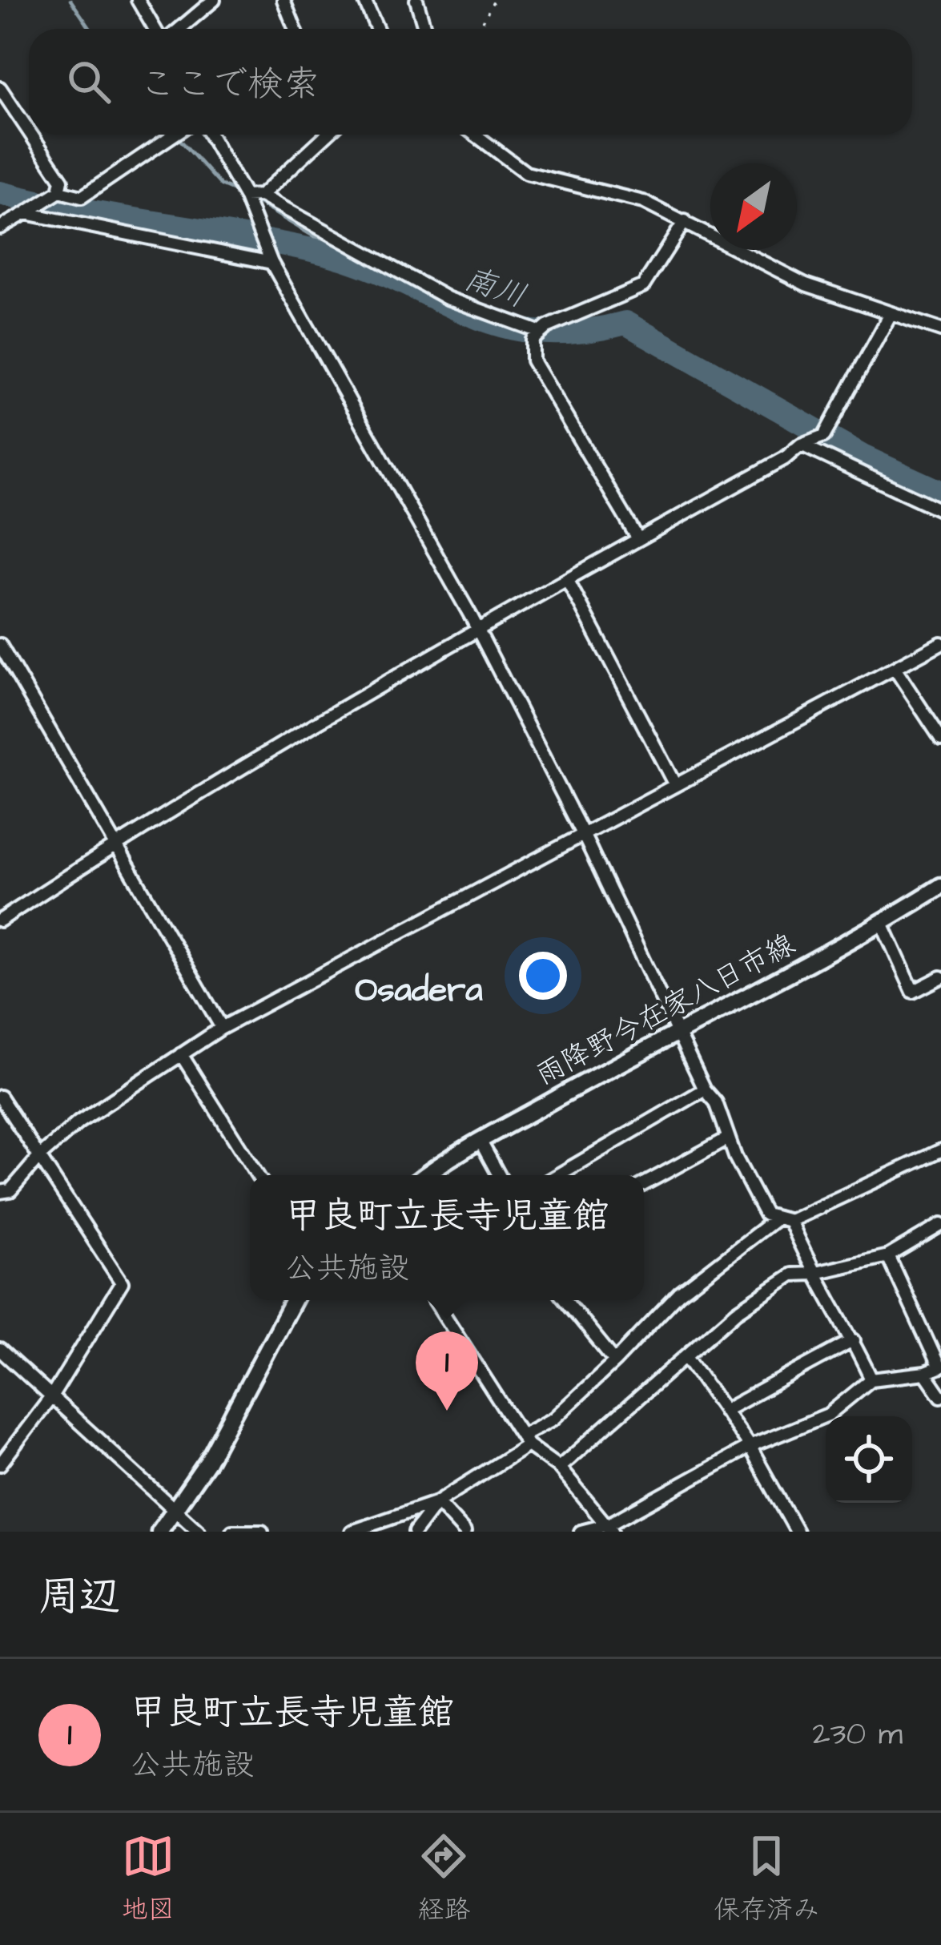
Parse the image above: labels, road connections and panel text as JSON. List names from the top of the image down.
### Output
{
  "streets": {
    "main road": ["雨降野今在家八日市線"]
  },
  "districts": ["Osadera"],
  "water": ["南川"],
  "north": "bottom left",
  "page": {
    "search": "ここで検索",
    "popup": ["甲良町立長寺児童館", "公共施設"],
    "pins": "1",
    "heading": "周辺",
    "list": [
      {
        "mark": "1",
        "name": "甲良町立長寺児童館",
        "note": "公共施設",
        "value": "230 m"
      }
    ],
    "nav": ["地図", "経路", "保存済み"]
  }
}
